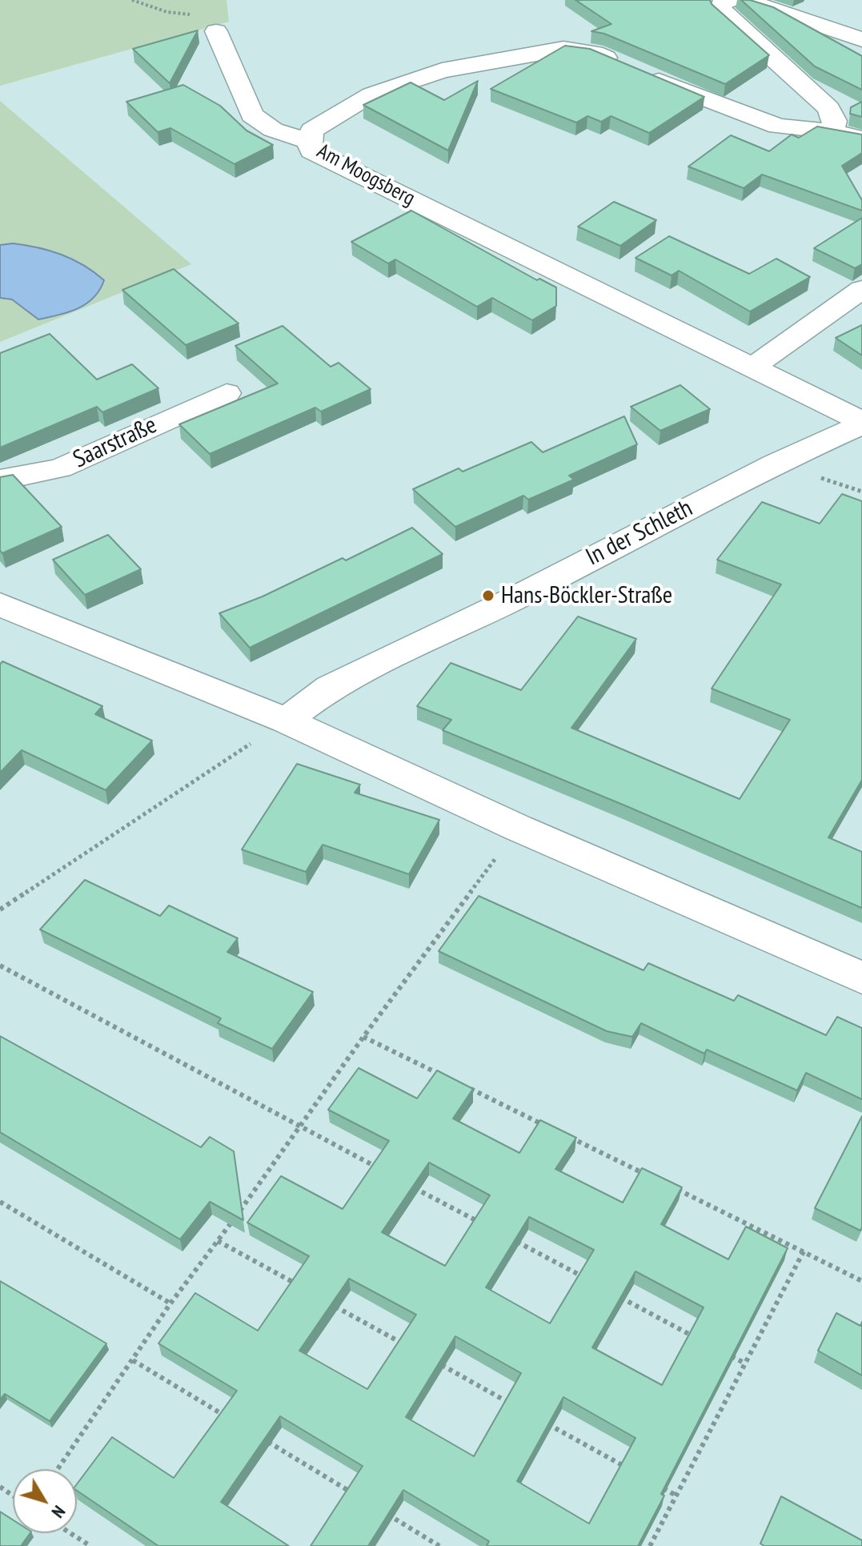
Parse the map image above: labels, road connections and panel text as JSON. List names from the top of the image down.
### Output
{
  "streets": {
    "street": ["Am Moogsberg", "Saarstraße", "In der Schleth"]
  },
  "crossings": [
    ["Am Moogsberg", "In der Schleth"]
  ],
  "places": ["Hans-Böckler-Straße"],
  "north": "bottom right"
}
